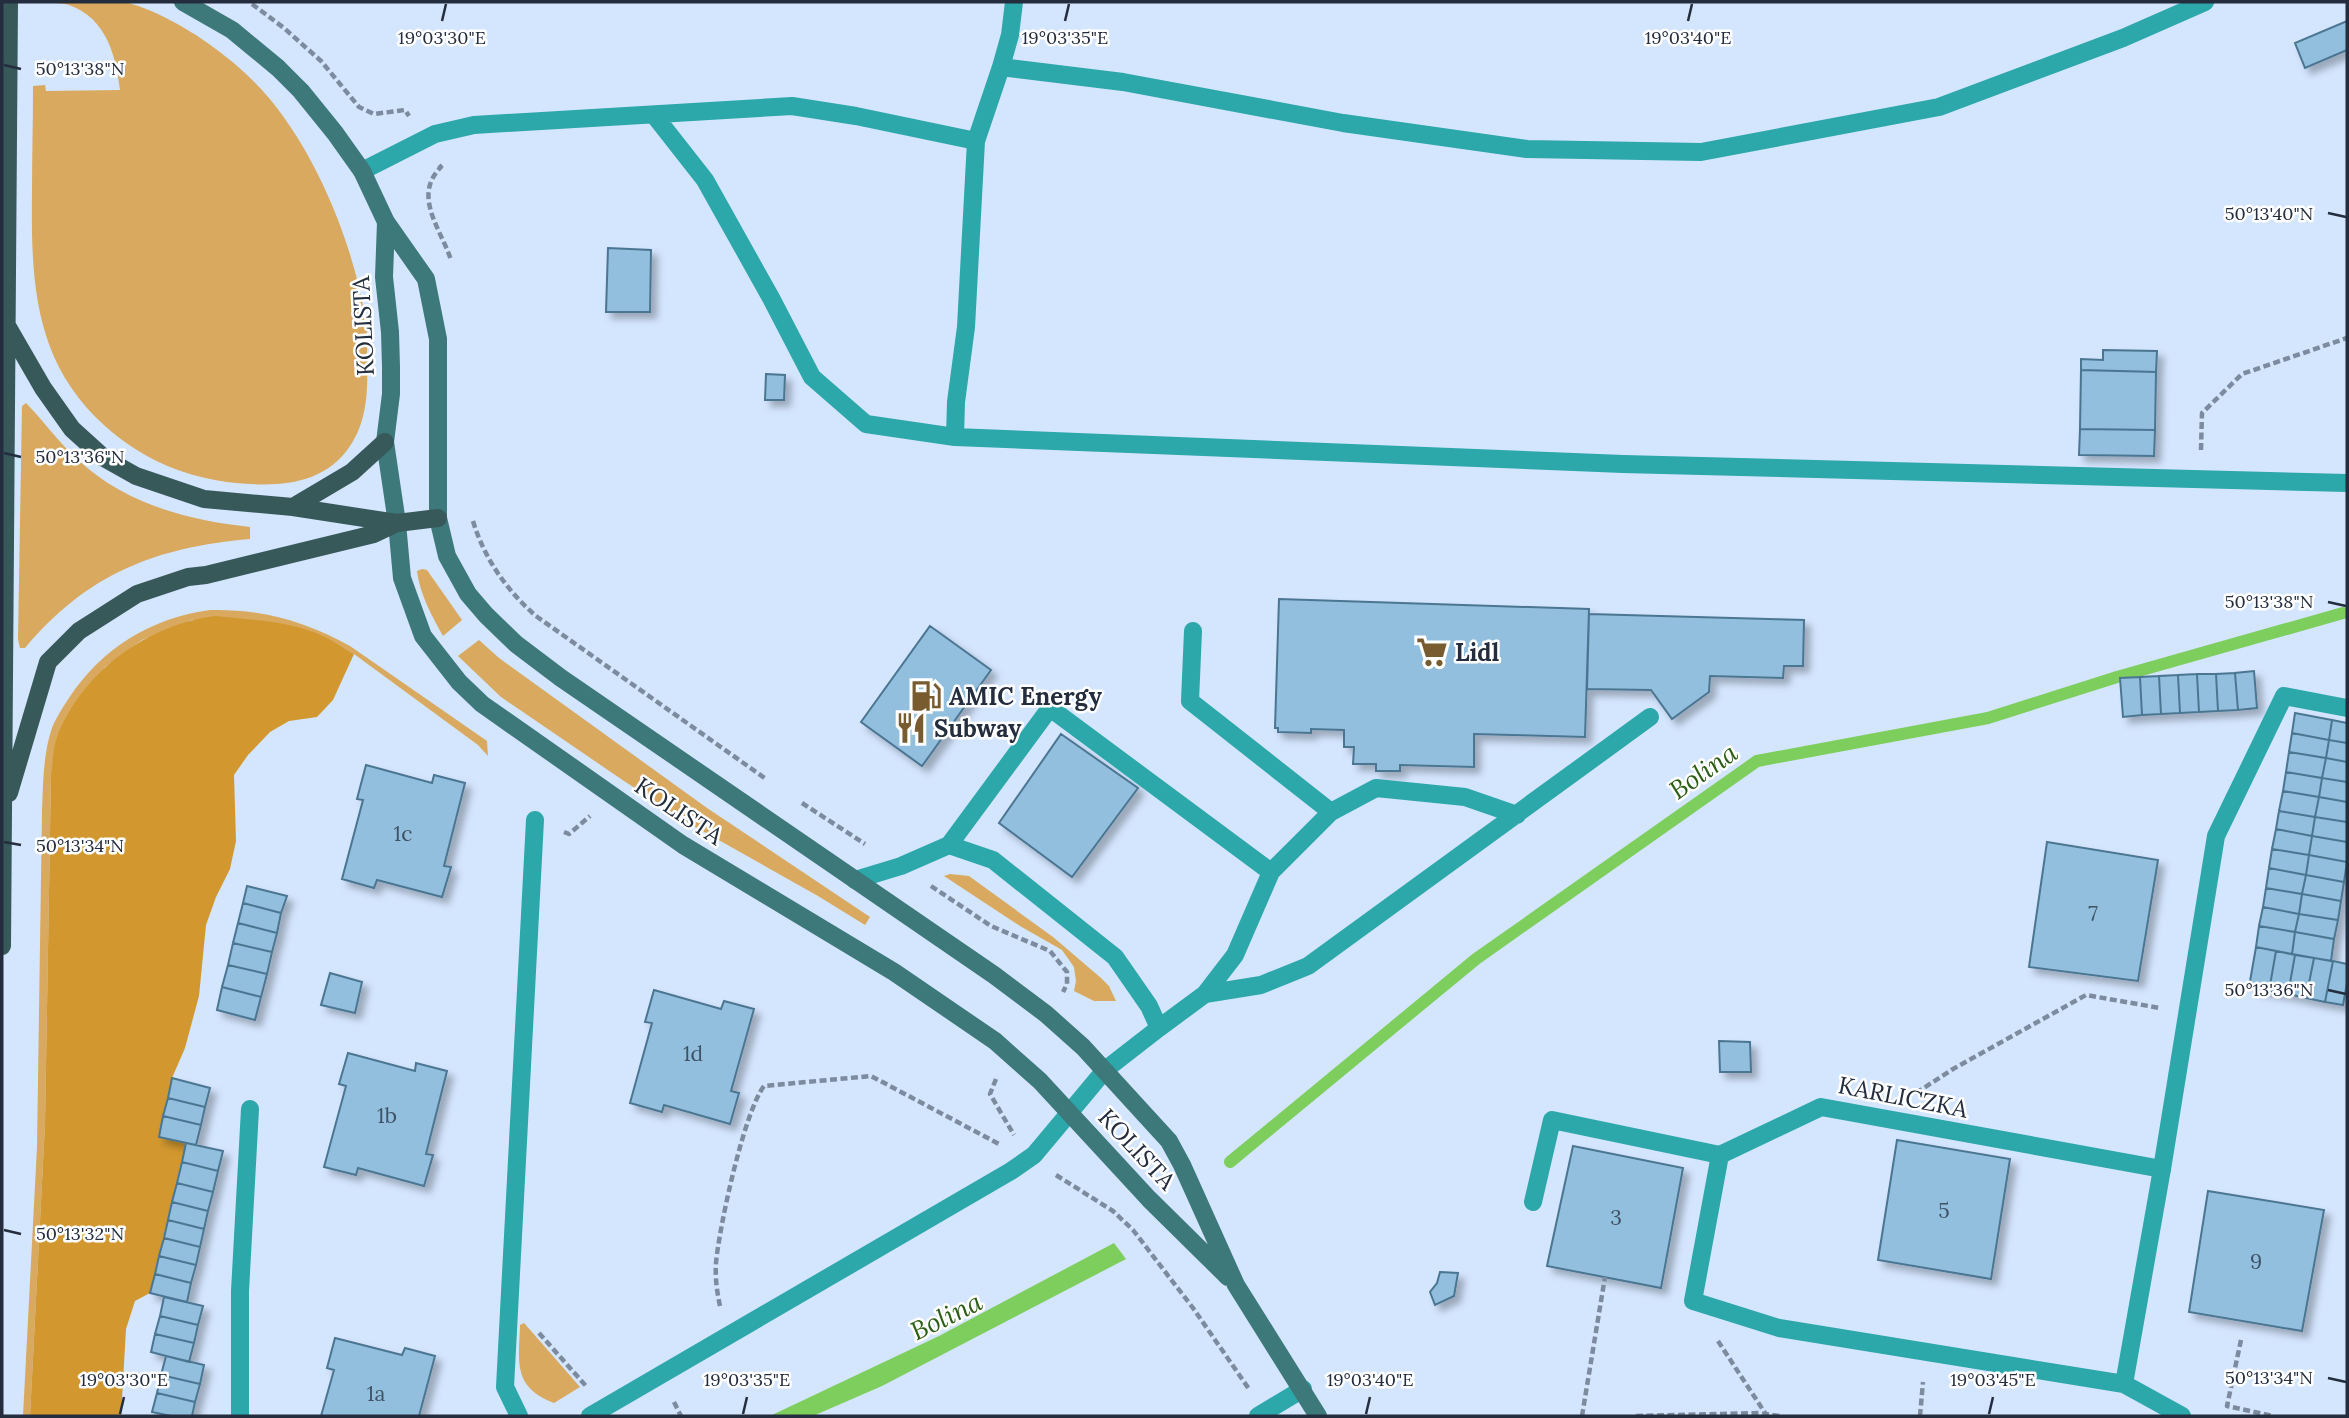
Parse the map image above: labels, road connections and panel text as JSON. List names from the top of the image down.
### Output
{
  "streets": {
    "street": ["KOLISTA", "KARLICZKA"]
  },
  "water": ["Bolina"],
  "places": {
    "supermarket": ["Lidl"],
    "fuel station": ["AMIC Energy"],
    "restaurant": ["Subway"]
  },
  "house_numbers": [
    "1c",
    "7",
    "1d",
    "1b",
    "5",
    "3",
    "9",
    "1a"
  ],
  "coordinates": [
    "19°03'30\"E",
    "19°03'35\"E",
    "19°03'40\"E",
    "50°13'38\"N",
    "50°13'40\"N",
    "50°13'36\"N",
    "50°13'34\"N",
    "50°13'32\"N",
    "19°03'45\"E"
  ]
}
